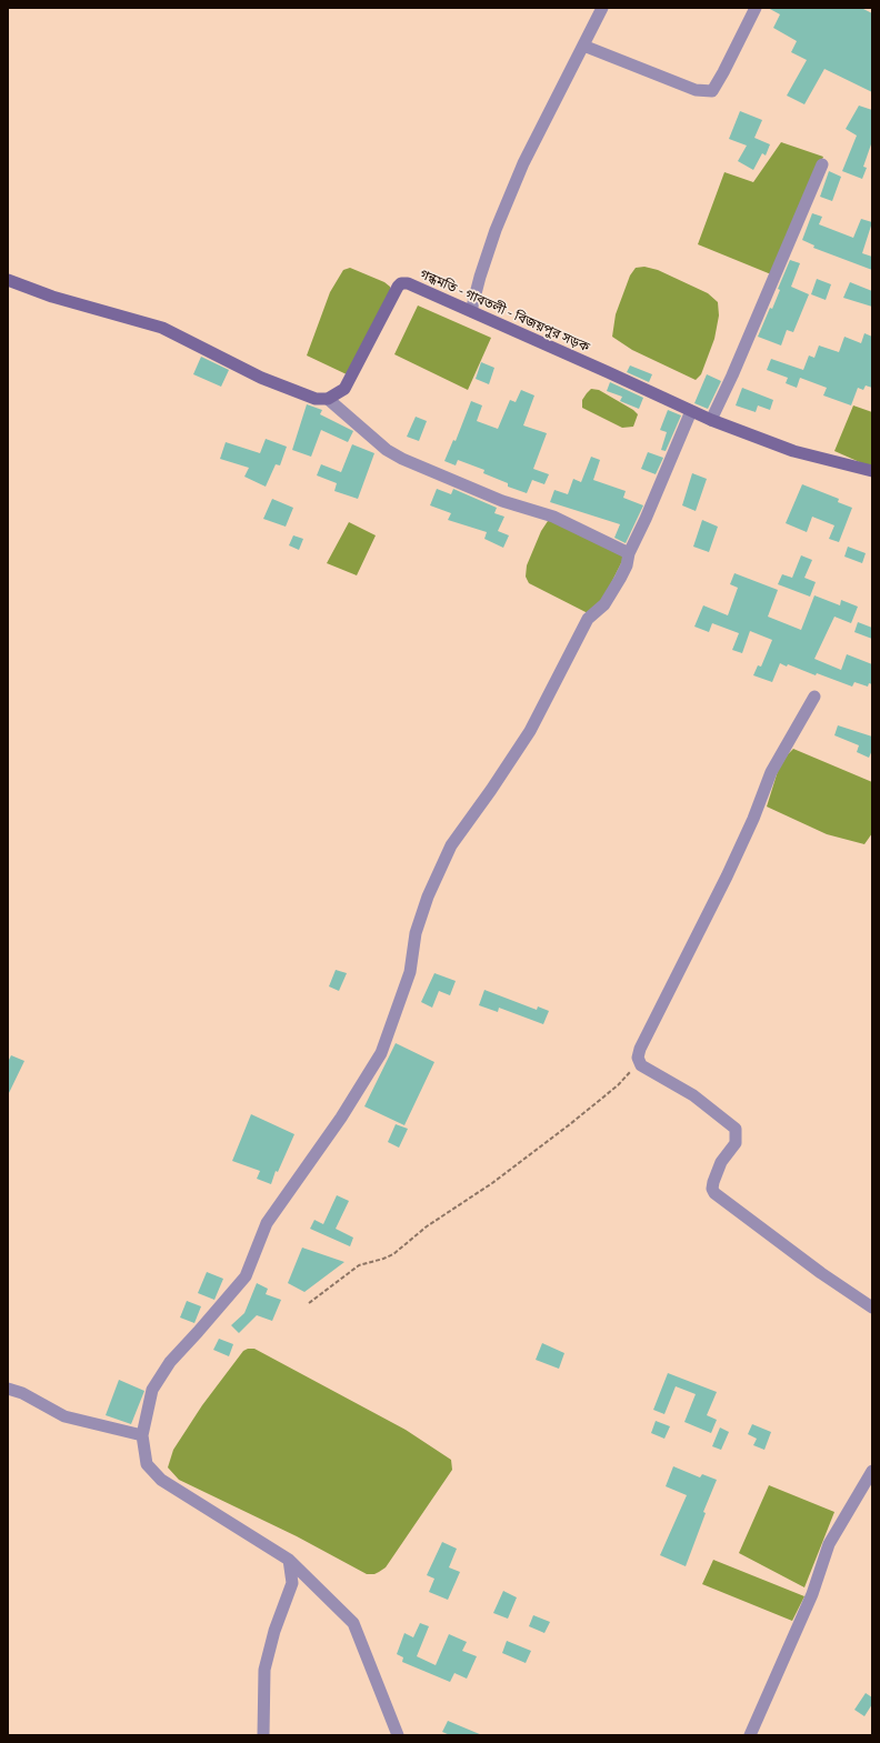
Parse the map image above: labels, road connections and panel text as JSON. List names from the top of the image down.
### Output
{
  "streets": {
    "main road": ["গন্ধমতি - গাবতলী - বিজয়পুর সড়ক"]
  }
}
